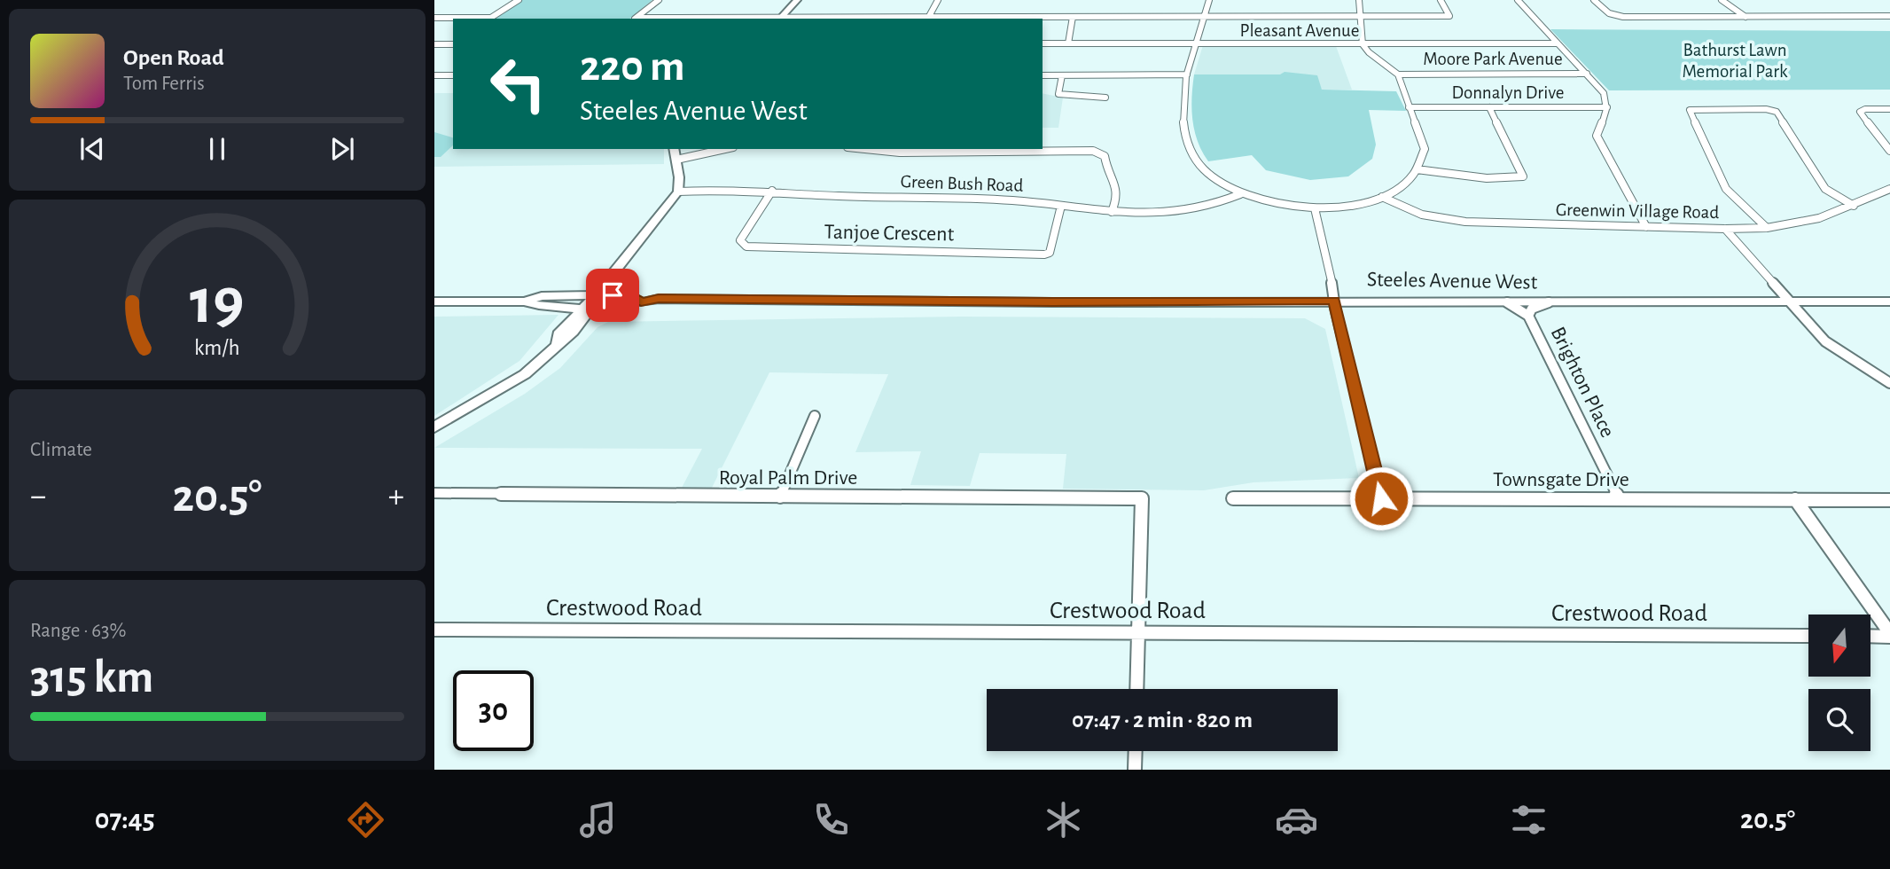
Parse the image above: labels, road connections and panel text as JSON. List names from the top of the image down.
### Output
{
  "streets": {
    "main road": ["Steeles Avenue West"],
    "street": [
      "Pleasant Avenue",
      "Moore Park Avenue",
      "Donnalyn Drive",
      "Green Bush Road",
      "Greenwin Village Road",
      "Tanjoe Crescent",
      "Brighton Place",
      "Royal Palm Drive",
      "Townsgate Drive",
      "Crestwood Road"
    ]
  },
  "crossings": [
    ["Pleasant Avenue", "Moore Park Avenue"],
    ["Pleasant Avenue", "Donnalyn Drive"],
    ["Pleasant Avenue", "Green Bush Road"],
    ["Pleasant Avenue", "Greenwin Village Road"],
    ["Moore Park Avenue", "Donnalyn Drive"],
    ["Moore Park Avenue", "Green Bush Road"],
    ["Moore Park Avenue", "Greenwin Village Road"],
    ["Donnalyn Drive", "Green Bush Road"],
    ["Donnalyn Drive", "Greenwin Village Road"],
    ["Green Bush Road", "Greenwin Village Road"],
    ["Green Bush Road", "Tanjoe Crescent"],
    ["Steeles Avenue West", "Brighton Place"],
    ["Brighton Place", "Townsgate Drive"],
    ["Royal Palm Drive", "Crestwood Road"]
  ],
  "parks": ["Bathurst Lawn Memorial Park"],
  "north": "bottom",
  "page": {
    "turn": ["220 m", "Steeles Avenue West"],
    "song": ["Open Road", "Tom Ferris"],
    "tile": [
      "Climate",
      ["Range · 63%", "315 km"]
    ],
    "heat": ["−", "20.5°", "+"],
    "limit": "30",
    "trip": "07:47 · 2 min · 820 m",
    "tabs": ["07:45", "20.5°"],
    "gauge": ["19", "km/h"]
  }
}
